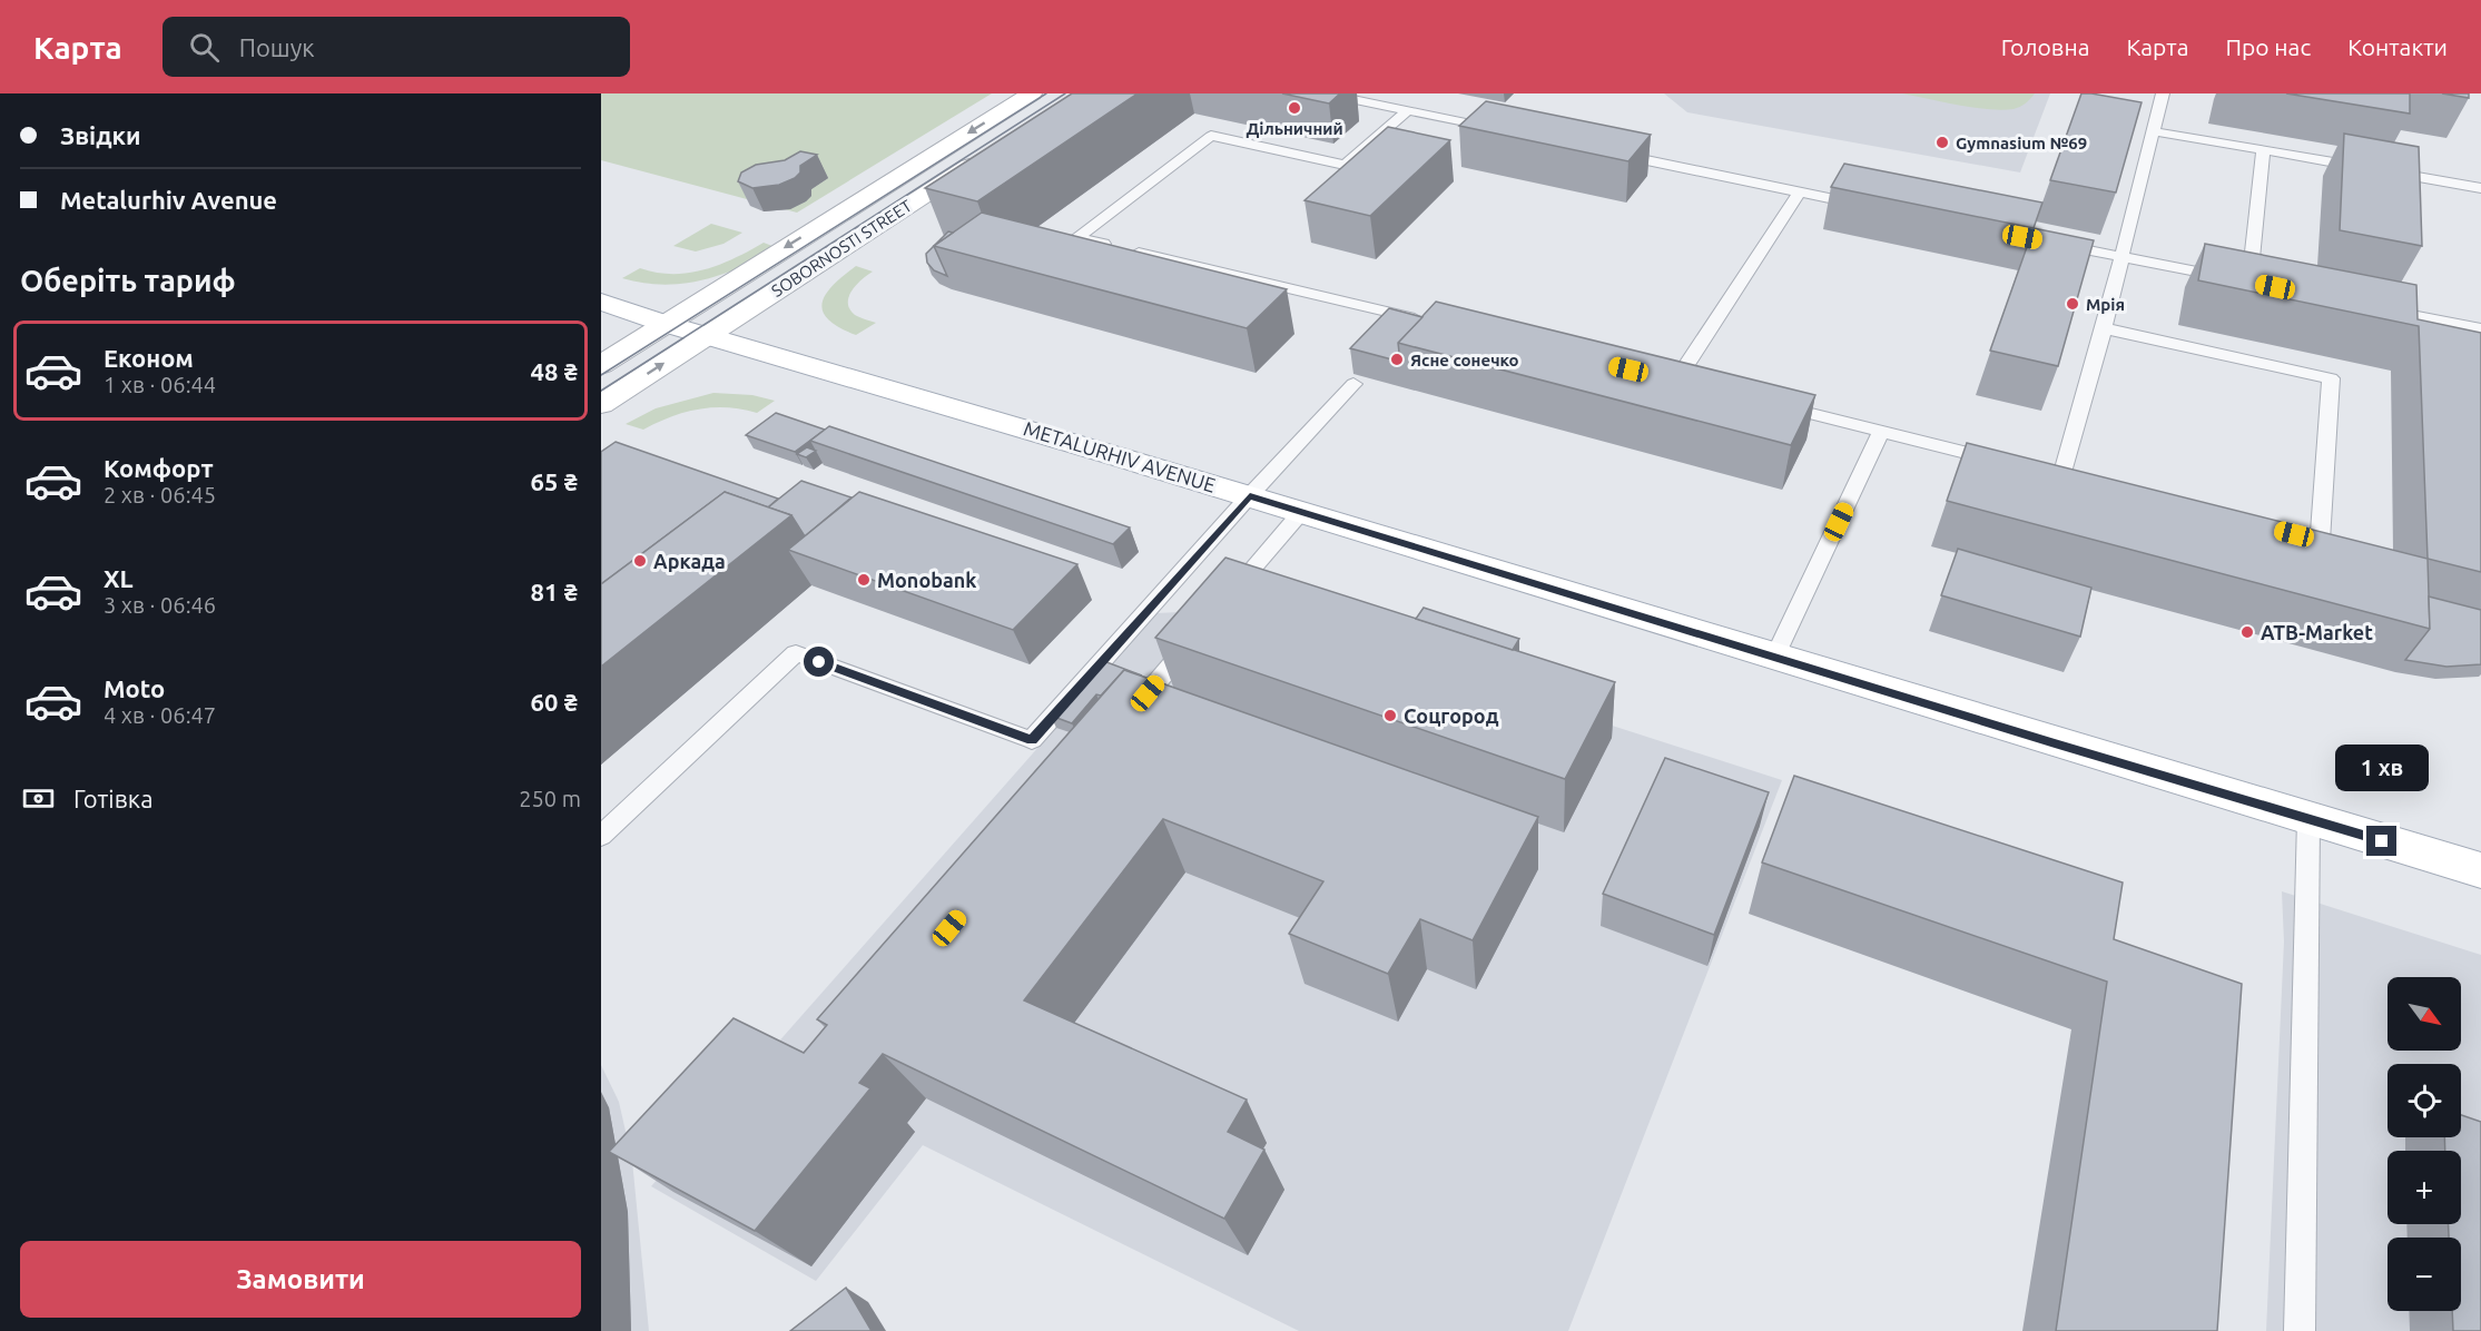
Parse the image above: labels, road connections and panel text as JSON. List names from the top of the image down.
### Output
{
  "streets": {
    "main road": ["SOBORNOSTI STREET", "METALURHIV AVENUE"]
  },
  "crossings": [
    ["SOBORNOSTI STREET", "METALURHIV AVENUE"]
  ],
  "places": [
    "Дільничний",
    "Gymnasium №69",
    "Мрія",
    "Ясне сонечко",
    "Аркада",
    "Monobank",
    "ATB-Market",
    "Соцгород"
  ],
  "north": "bottom right",
  "page": {
    "header": "Карта",
    "search": "Пошук",
    "nav": [
      "Головна",
      "Карта",
      "Про нас",
      "Контакти"
    ],
    "banner": ["Звідки", "Metalurhiv Avenue"],
    "heading": "Оберіть тариф",
    "list": [
      {
        "name": "Економ",
        "note": "1 хв · 06:44",
        "value": "48 ₴"
      },
      {
        "name": "Комфорт",
        "note": "2 хв · 06:45",
        "value": "65 ₴"
      },
      {
        "name": "XL",
        "note": "3 хв · 06:46",
        "value": "81 ₴"
      },
      {
        "name": "Moto",
        "note": "4 хв · 06:47",
        "value": "60 ₴"
      }
    ],
    "bubble": "1 хв",
    "pay": ["Готівка", "250 m"],
    "map_buttons": ["+", "−"],
    "buttons": "Замовити"
  }
}
